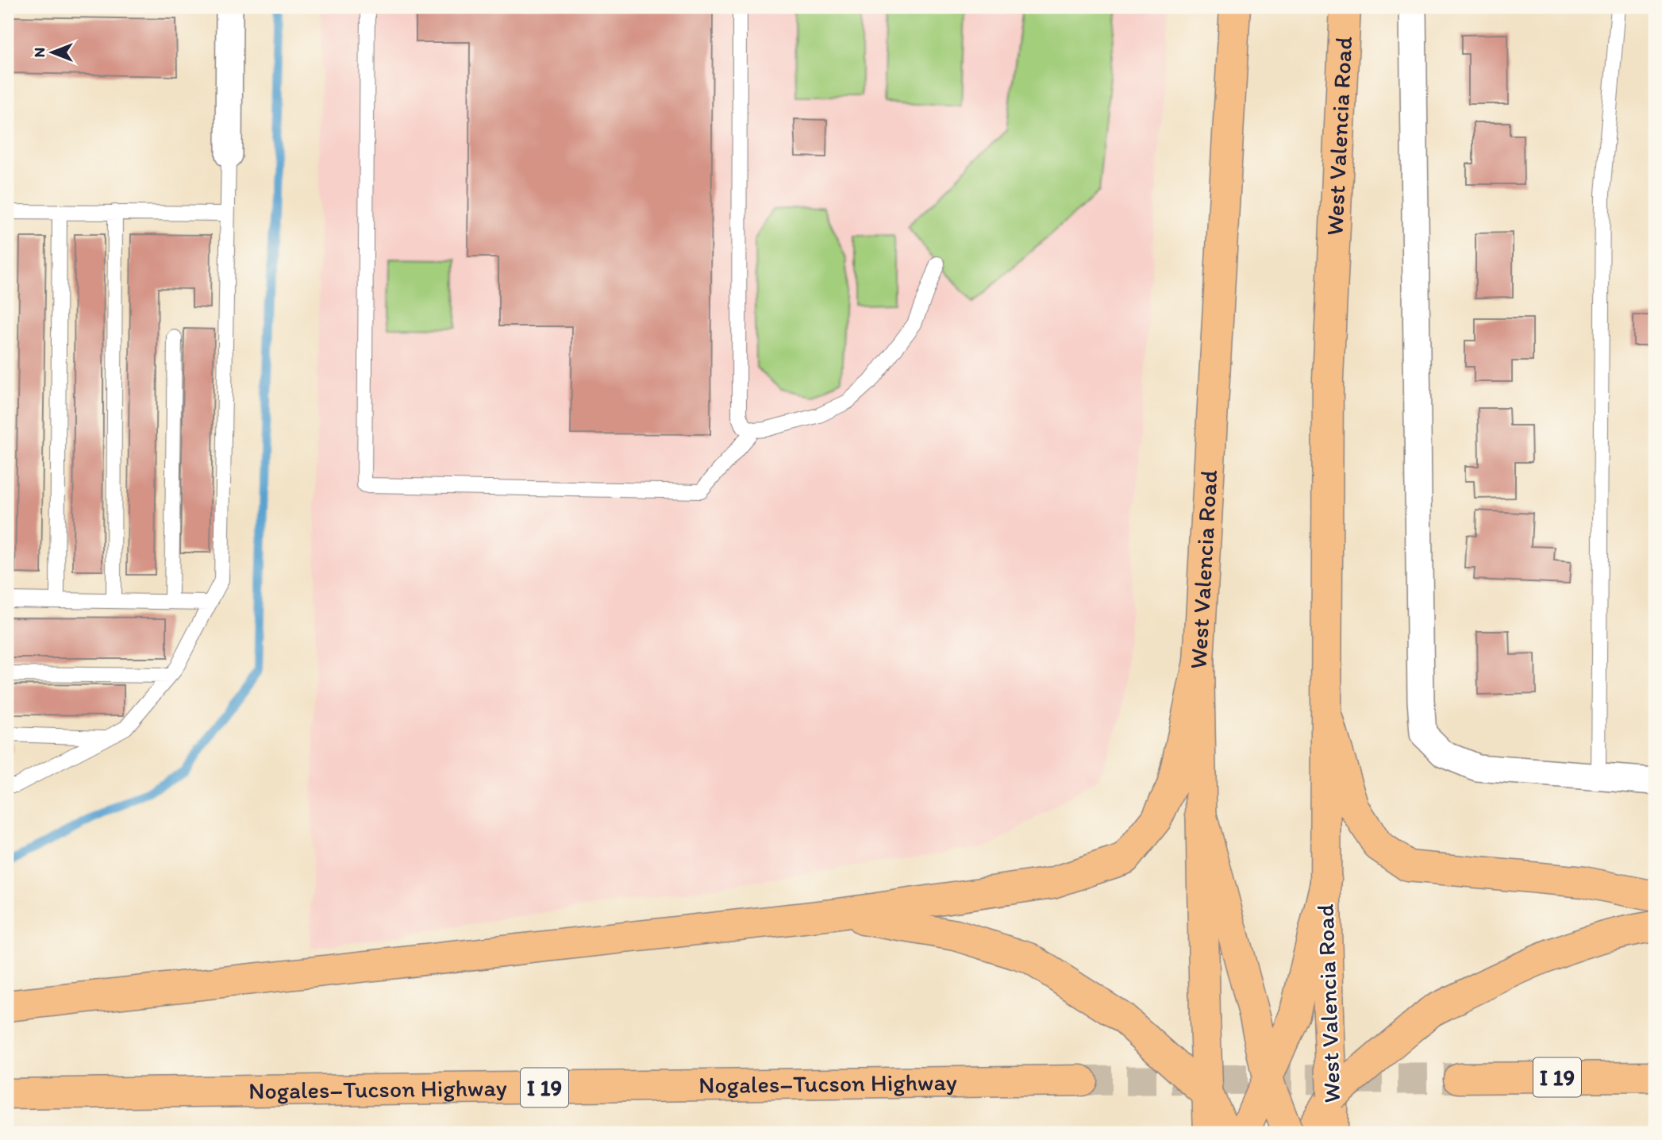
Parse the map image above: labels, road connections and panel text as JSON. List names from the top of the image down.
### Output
{
  "streets": {
    "main road": ["West Valencia Road", "I 19", "Nogales–Tucson Highway"]
  },
  "north": "left"
}
